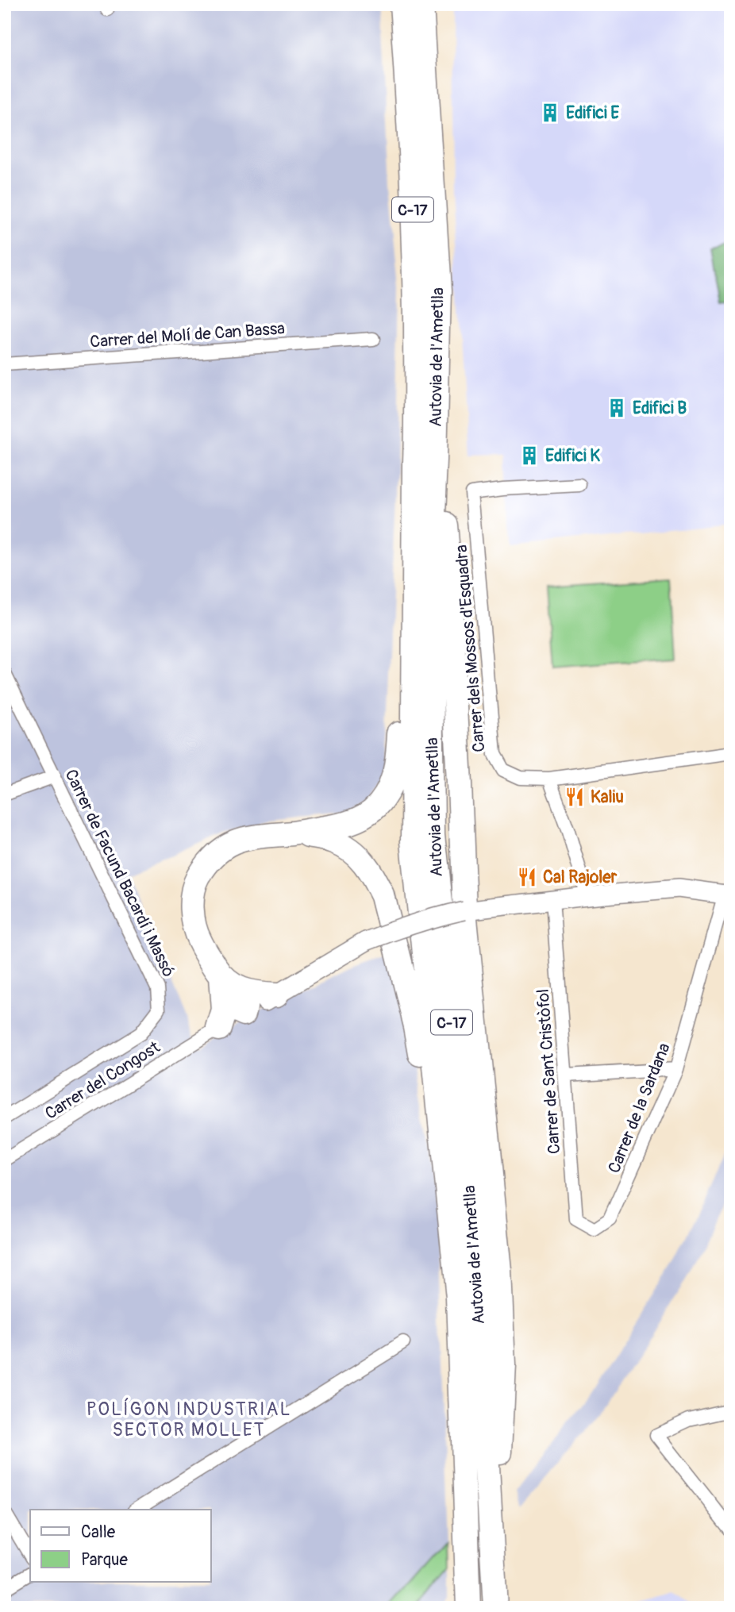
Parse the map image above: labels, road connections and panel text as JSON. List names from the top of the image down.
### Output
{
  "streets": {
    "highway": ["C-17", "Autovia de l'Ametlla"],
    "street": [
      "Carrer del Molí de Can Bassa",
      "Carrer dels Mossos d'Esquadra",
      "Carrer de Facund Bacardí i Massó",
      "Carrer de Sant Cristòfol",
      "Carrer del Congost",
      "Carrer de la Sardana"
    ]
  },
  "crossings": [
    ["Carrer de Sant Cristòfol", "Carrer de la Sardana"]
  ],
  "districts": ["POLÍGON INDUSTRIAL SECTOR MOLLET"],
  "places": {
    "building": ["Edifici E", "Edifici B", "Edifici K"],
    "restaurant": ["Kaliu", "Cal Rajoler"]
  },
  "legend": ["Calle", "Parque"]
}
